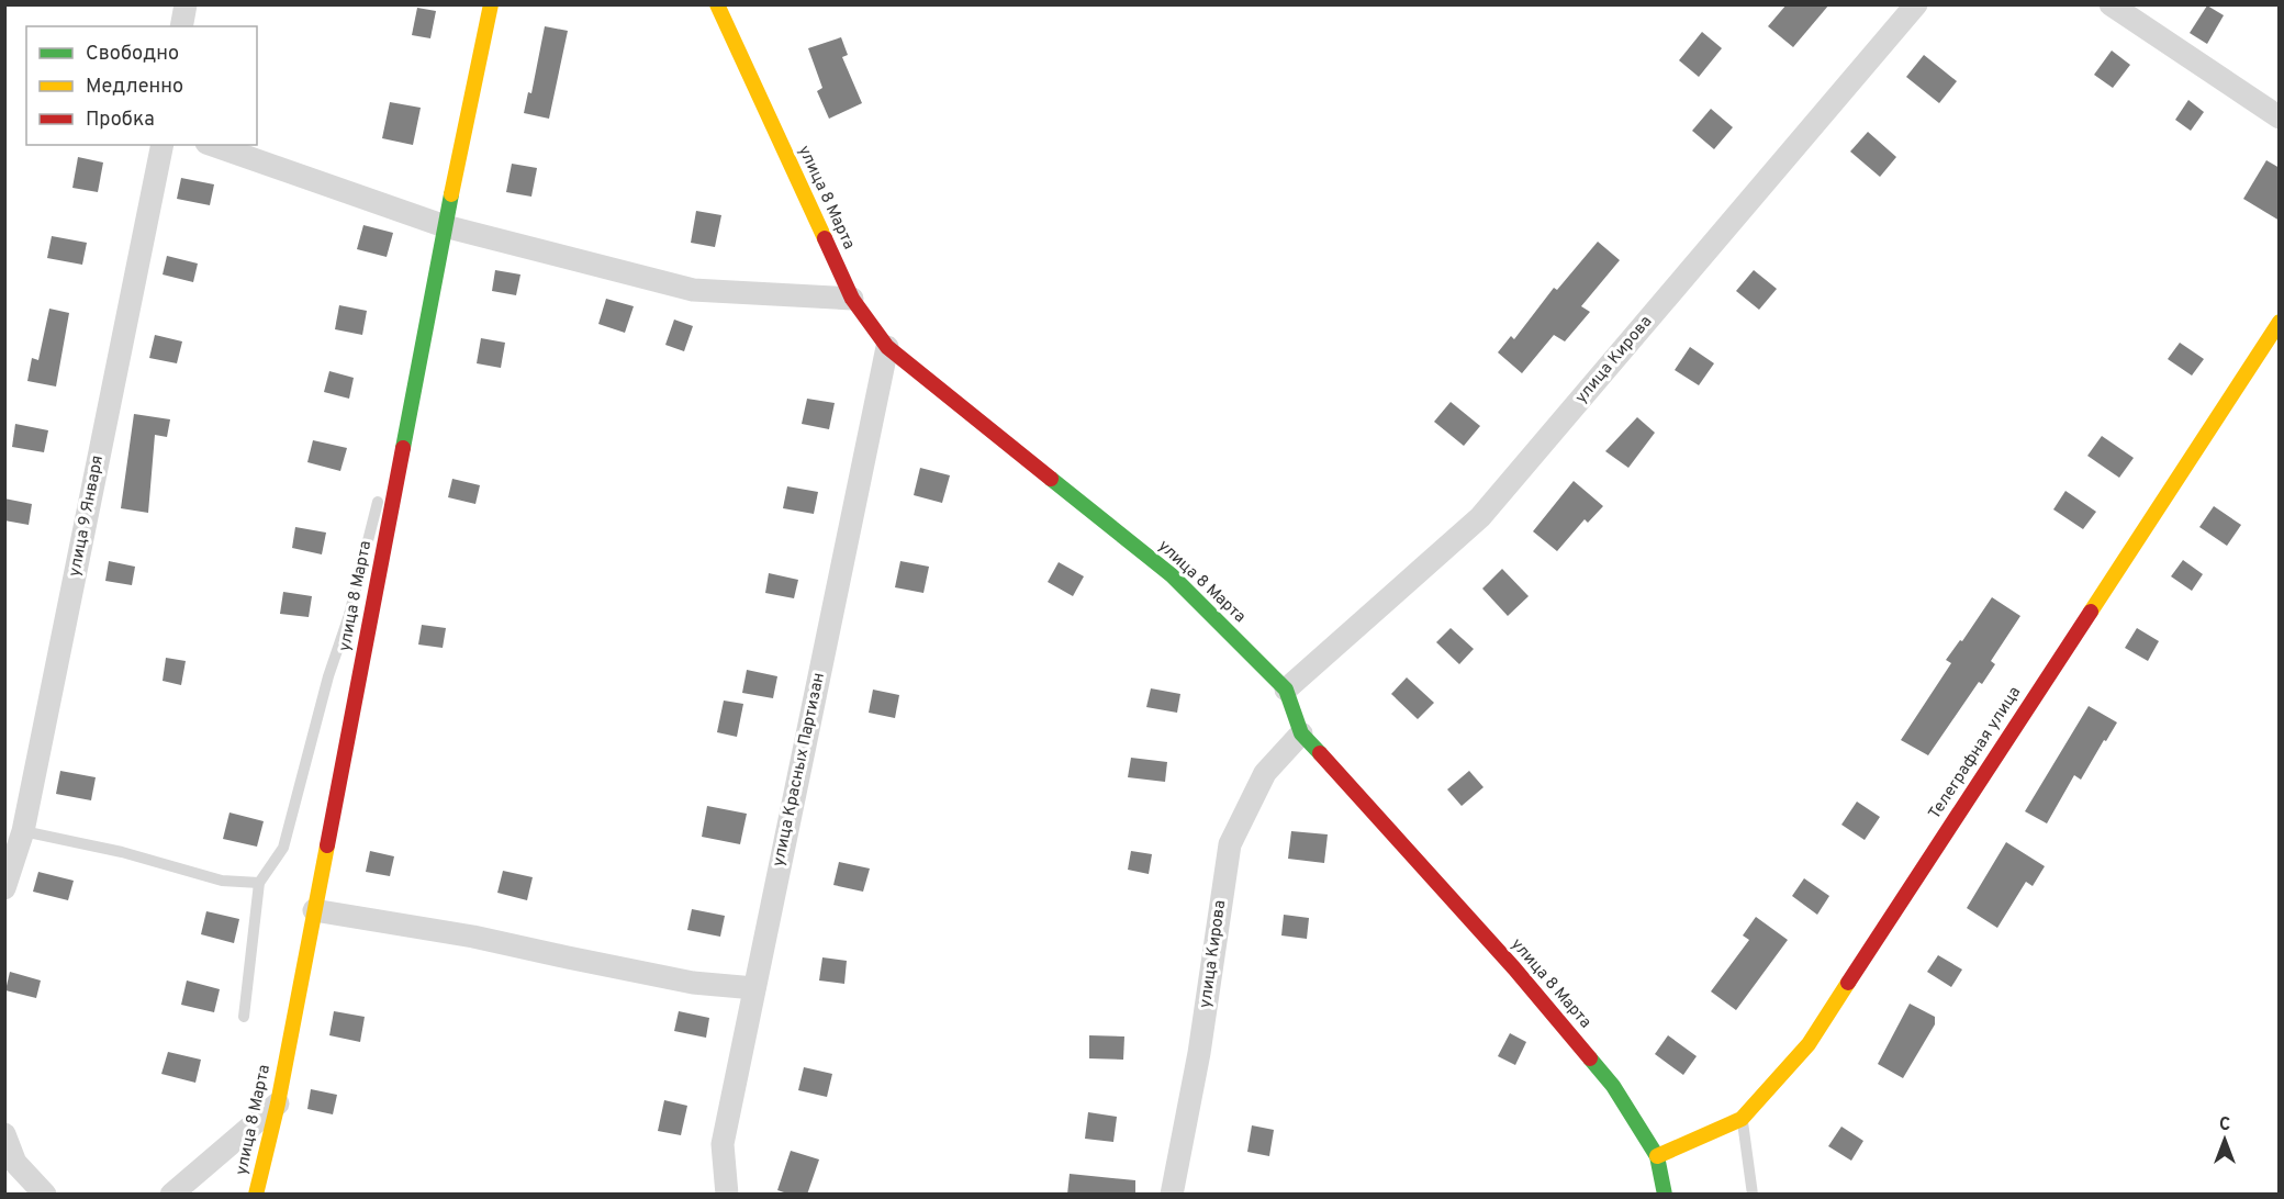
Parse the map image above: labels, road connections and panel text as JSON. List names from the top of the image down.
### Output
{
  "streets": {
    "street": [
      "улица 8 Марта",
      "улица Кирова",
      "улица 9 Января",
      "Телеграфная улица",
      "улица Красных Партизан"
    ]
  },
  "crossings": [
    ["улица 8 Марта", "улица Кирова"],
    ["улица 8 Марта", "Телеграфная улица"],
    ["улица 8 Марта", "улица Красных Партизан"]
  ],
  "legend": ["Свободно", "Медленно", "Пробка"],
  "north": "top"
}
